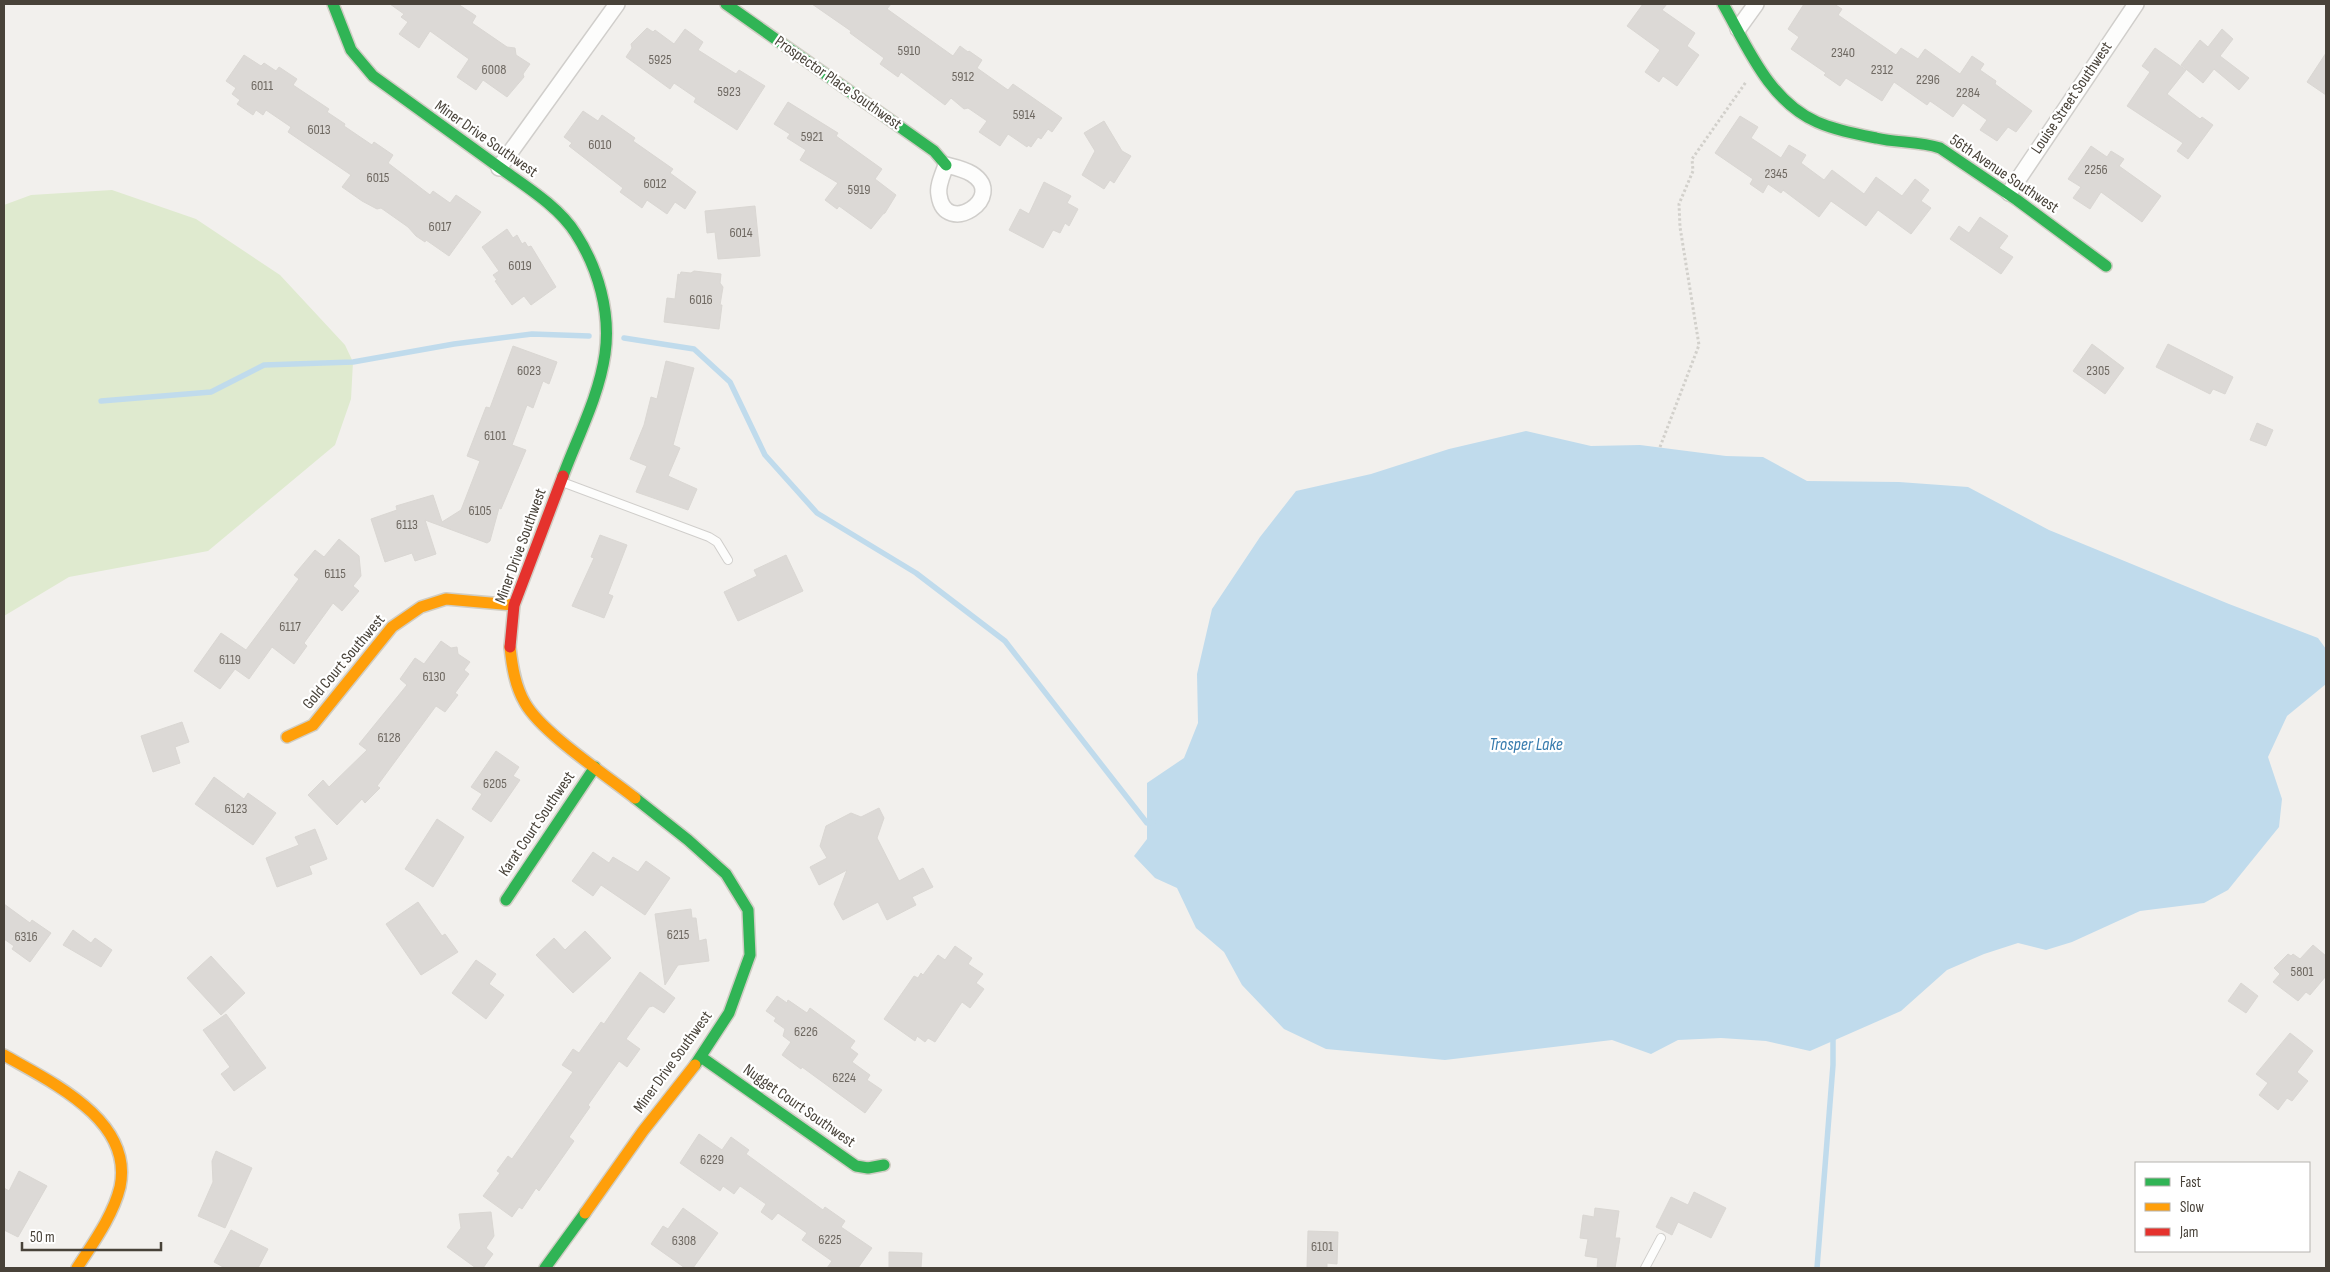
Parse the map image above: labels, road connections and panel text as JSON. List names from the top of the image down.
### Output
{
  "streets": {
    "street": [
      "Prospector Place Southwest",
      "Louise Street Southwest",
      "Miner Drive Southwest",
      "56th Avenue Southwest",
      "Gold Court Southwest",
      "Karat Court Southwest",
      "Nugget Court Southwest"
    ]
  },
  "crossings": [
    ["Louise Street Southwest", "56th Avenue Southwest"],
    ["Miner Drive Southwest", "Gold Court Southwest"],
    ["Miner Drive Southwest", "Karat Court Southwest"],
    ["Miner Drive Southwest", "Nugget Court Southwest"]
  ],
  "water": ["Trosper Lake"],
  "house_numbers": [
    "5910",
    "2340",
    "5925",
    "6008",
    "2312",
    "5912",
    "2296",
    "6011",
    "5923",
    "2284",
    "5914",
    "6013",
    "5921",
    "6010",
    "2256",
    "2345",
    "6015",
    "6012",
    "5919",
    "6017",
    "6014",
    "6019",
    "6016",
    "6023",
    "2305",
    "6101",
    "6105",
    "6113",
    "6115",
    "6117",
    "6119",
    "6130",
    "6128",
    "6205",
    "6123",
    "6215",
    "6316",
    "5801",
    "6226",
    "6224",
    "6229",
    "6225",
    "6308",
    "6101"
  ],
  "legend": ["Fast", "Slow", "Jam"],
  "scale_bar": "50 m"
}
